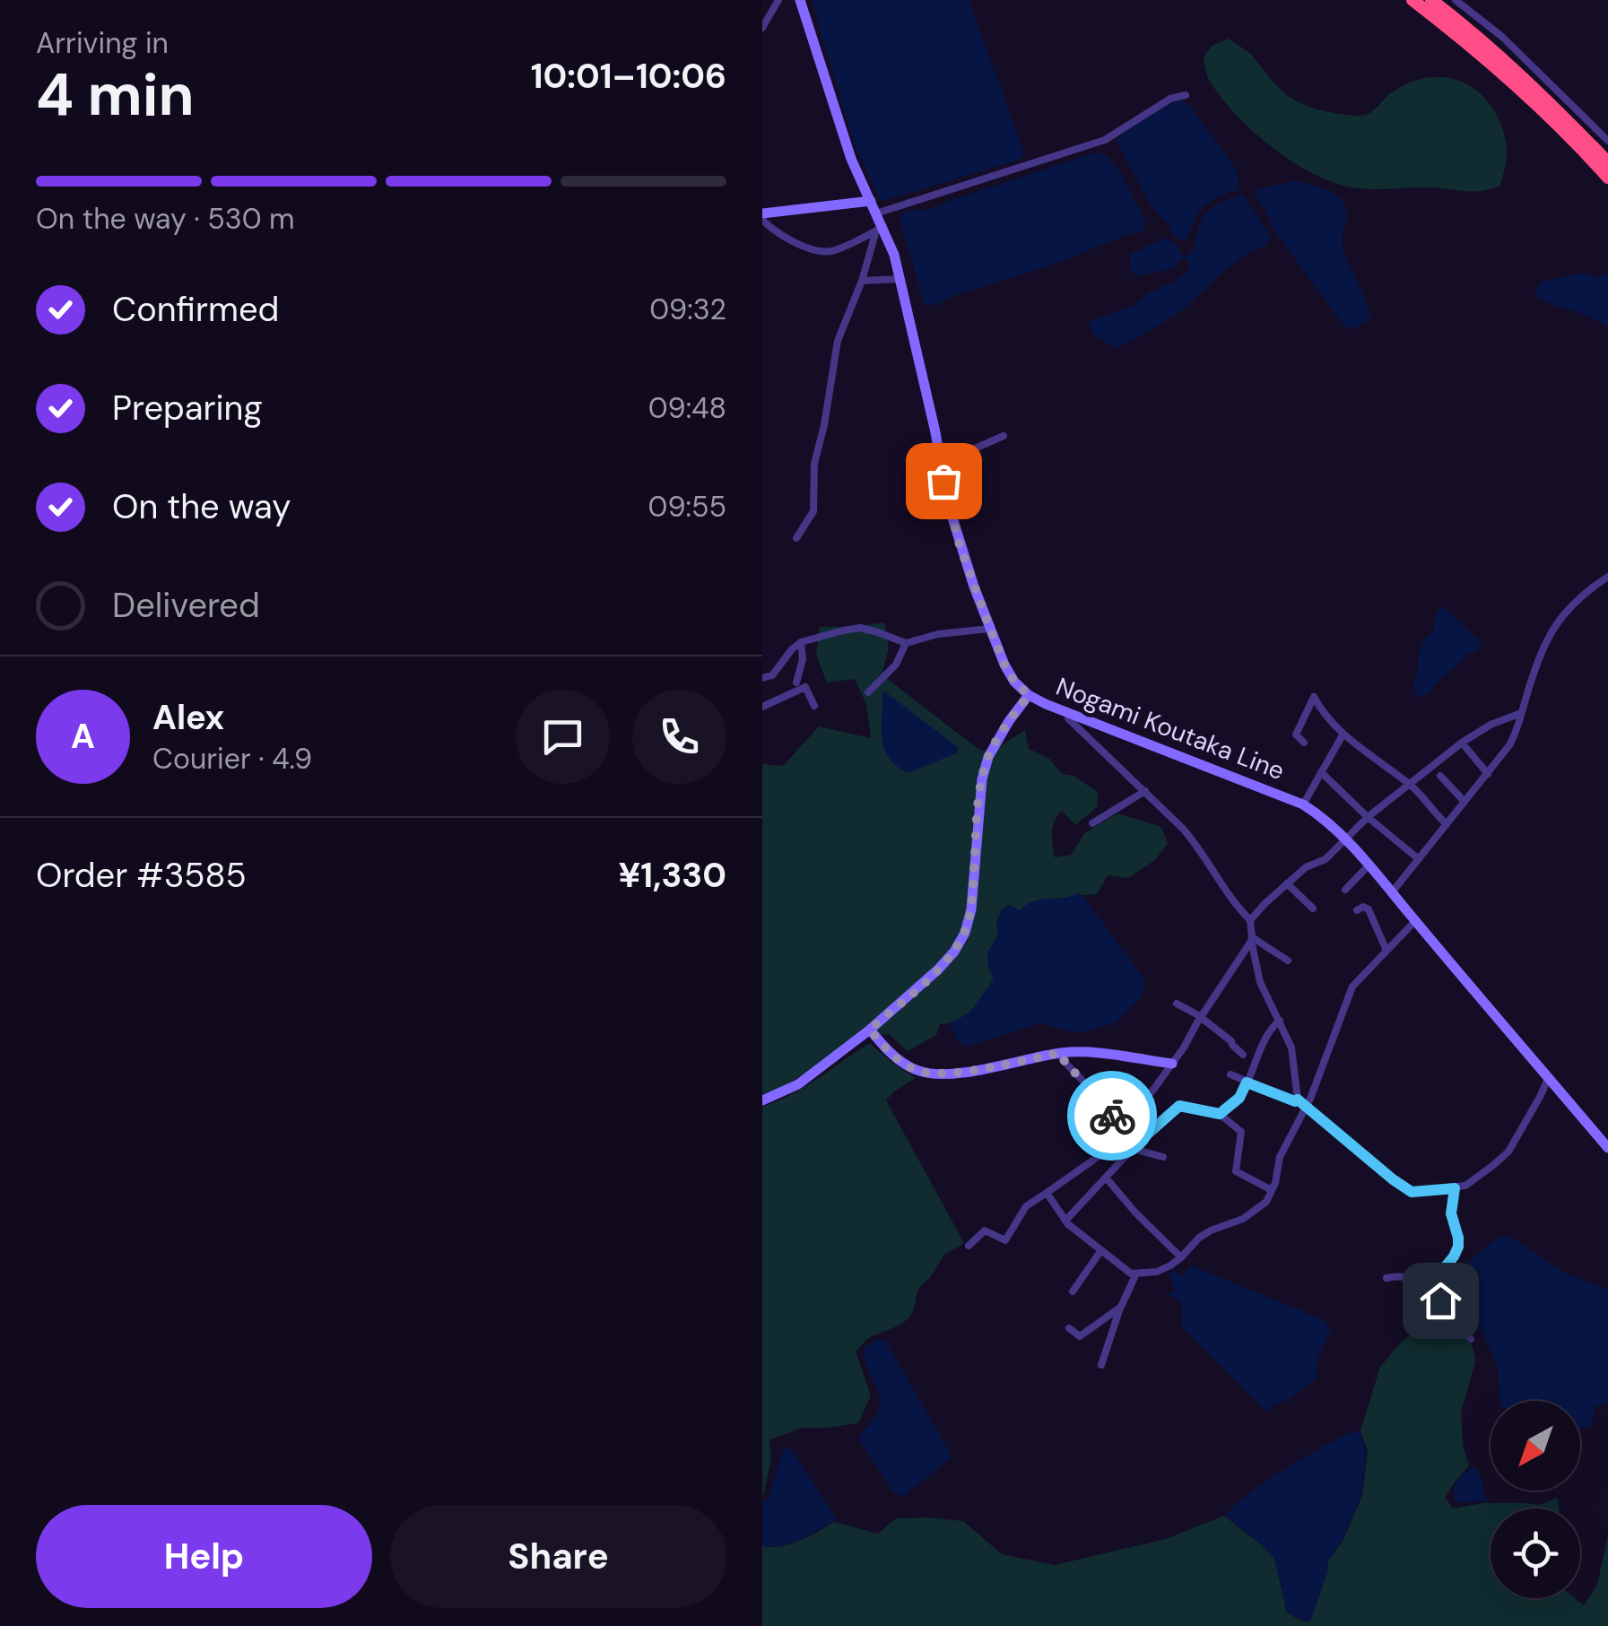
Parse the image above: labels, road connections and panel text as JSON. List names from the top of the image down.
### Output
{
  "streets": {
    "main road": ["Nogami Koutaka Line"]
  },
  "north": "bottom left",
  "page": {
    "heading": ["4 min", "Arriving in", "10:01–10:06"],
    "panel": [
      "Alex",
      "Courier · 4.9",
      "Order #3585",
      "¥1,330"
    ],
    "bar": "On the way · 530 m",
    "list": [
      ["Confirmed", "09:32"],
      ["Preparing", "09:48"],
      ["On the way", "09:55"],
      "Delivered"
    ],
    "round": "A",
    "buttons": ["Help", "Share"]
  }
}
